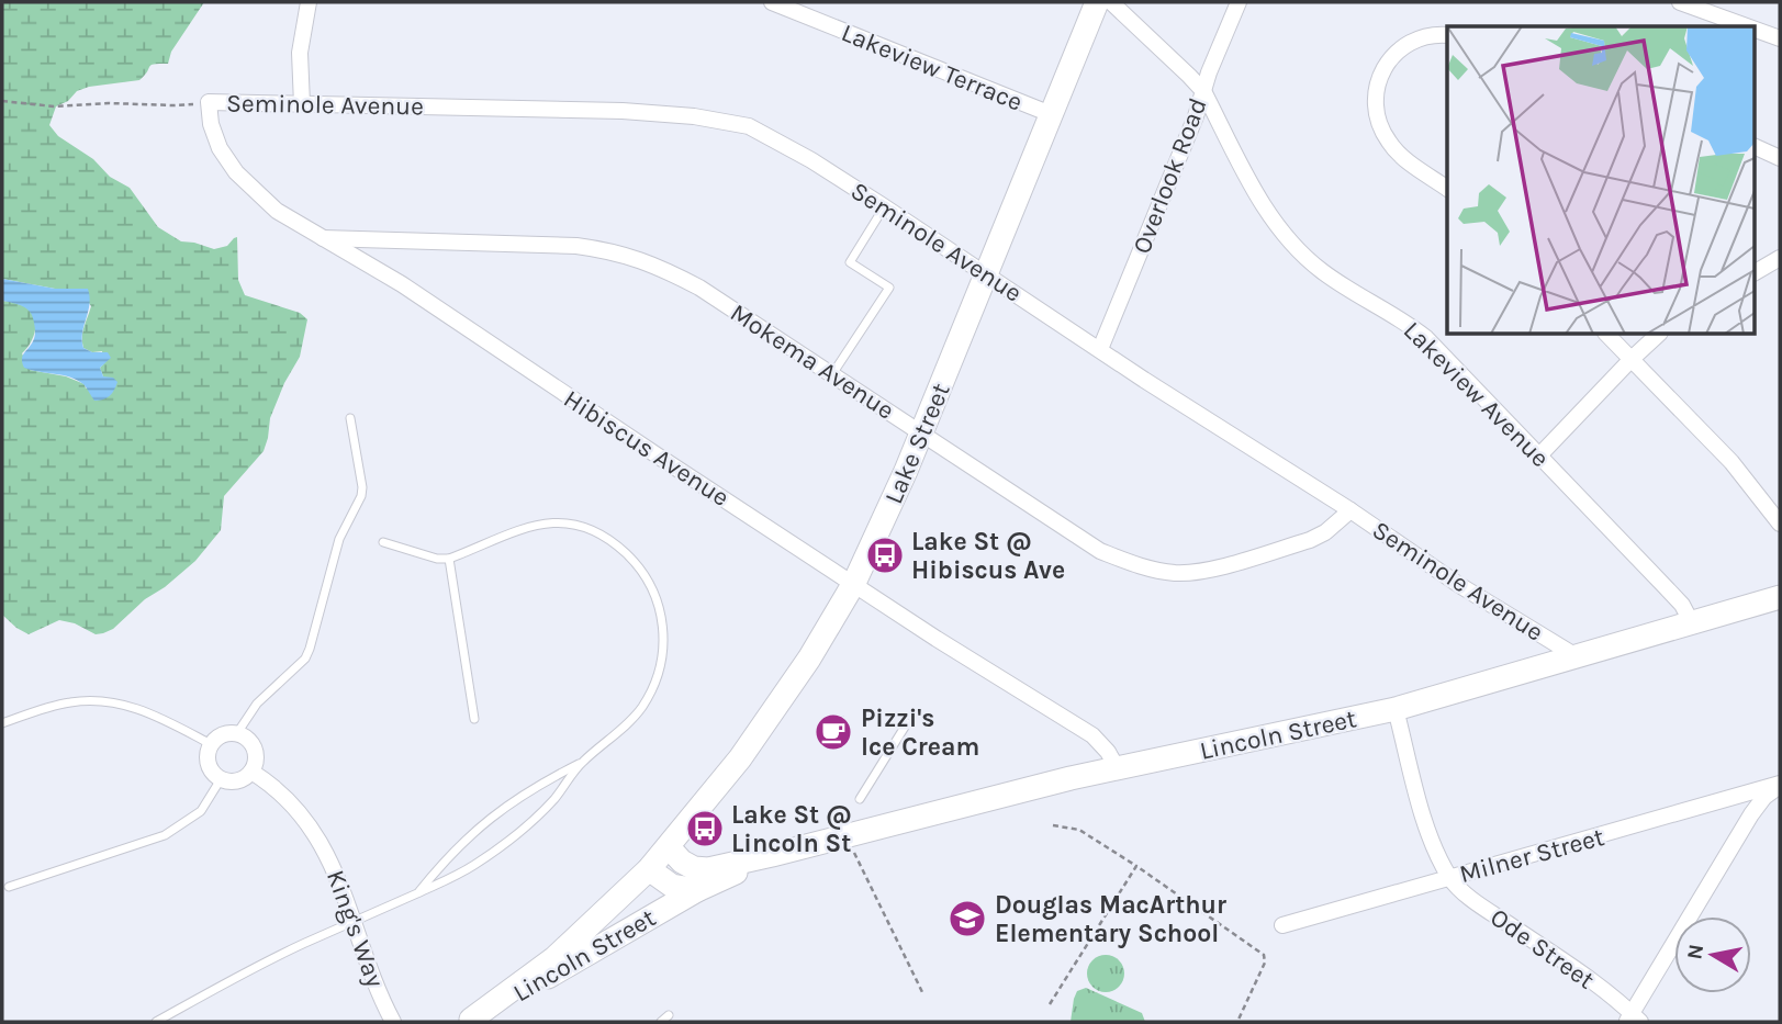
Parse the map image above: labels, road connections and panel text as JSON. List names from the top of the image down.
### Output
{
  "streets": {
    "street": [
      "Lakeview Terrace",
      "Seminole Avenue",
      "Overlook Road",
      "Mokema Avenue",
      "Lakeview Avenue",
      "Lake Street",
      "Hibiscus Avenue",
      "Lincoln Street",
      "Milner Street",
      "King's Way",
      "Ode Street"
    ]
  },
  "crossings": [
    ["Lakeview Terrace", "Lake Street"],
    ["Seminole Avenue", "Overlook Road"],
    ["Seminole Avenue", "Mokema Avenue"],
    ["Seminole Avenue", "Lake Street"],
    ["Seminole Avenue", "Hibiscus Avenue"],
    ["Seminole Avenue", "Lincoln Street"],
    ["Overlook Road", "Lakeview Avenue"],
    ["Mokema Avenue", "Lake Street"],
    ["Mokema Avenue", "Hibiscus Avenue"],
    ["Lakeview Avenue", "Lincoln Street"],
    ["Lake Street", "Hibiscus Avenue"],
    ["Lake Street", "Lincoln Street"],
    ["Hibiscus Avenue", "Lincoln Street"],
    ["Lincoln Street", "Ode Street"],
    ["Milner Street", "Ode Street"]
  ],
  "places": {
    "bus stop": ["Lake St @ Hibiscus Ave", "Lake St @ Lincoln St"],
    "cafe": ["Pizzi's Ice Cream"],
    "school or university": ["Douglas MacArthur Elementary School"]
  },
  "north": "left"
}
